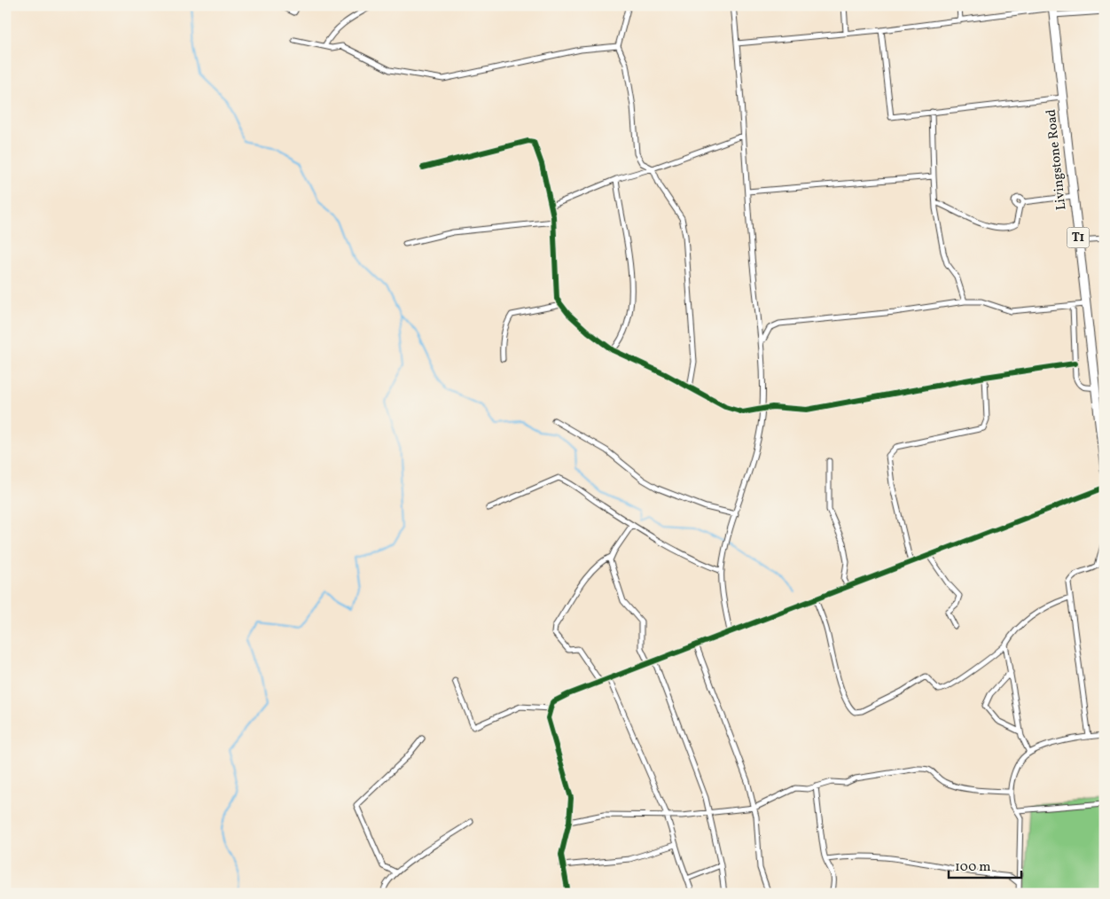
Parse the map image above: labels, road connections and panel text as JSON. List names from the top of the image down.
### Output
{
  "streets": {
    "highway": ["Livingstone Road", "T1"]
  },
  "scale_bar": "100 m"
}
